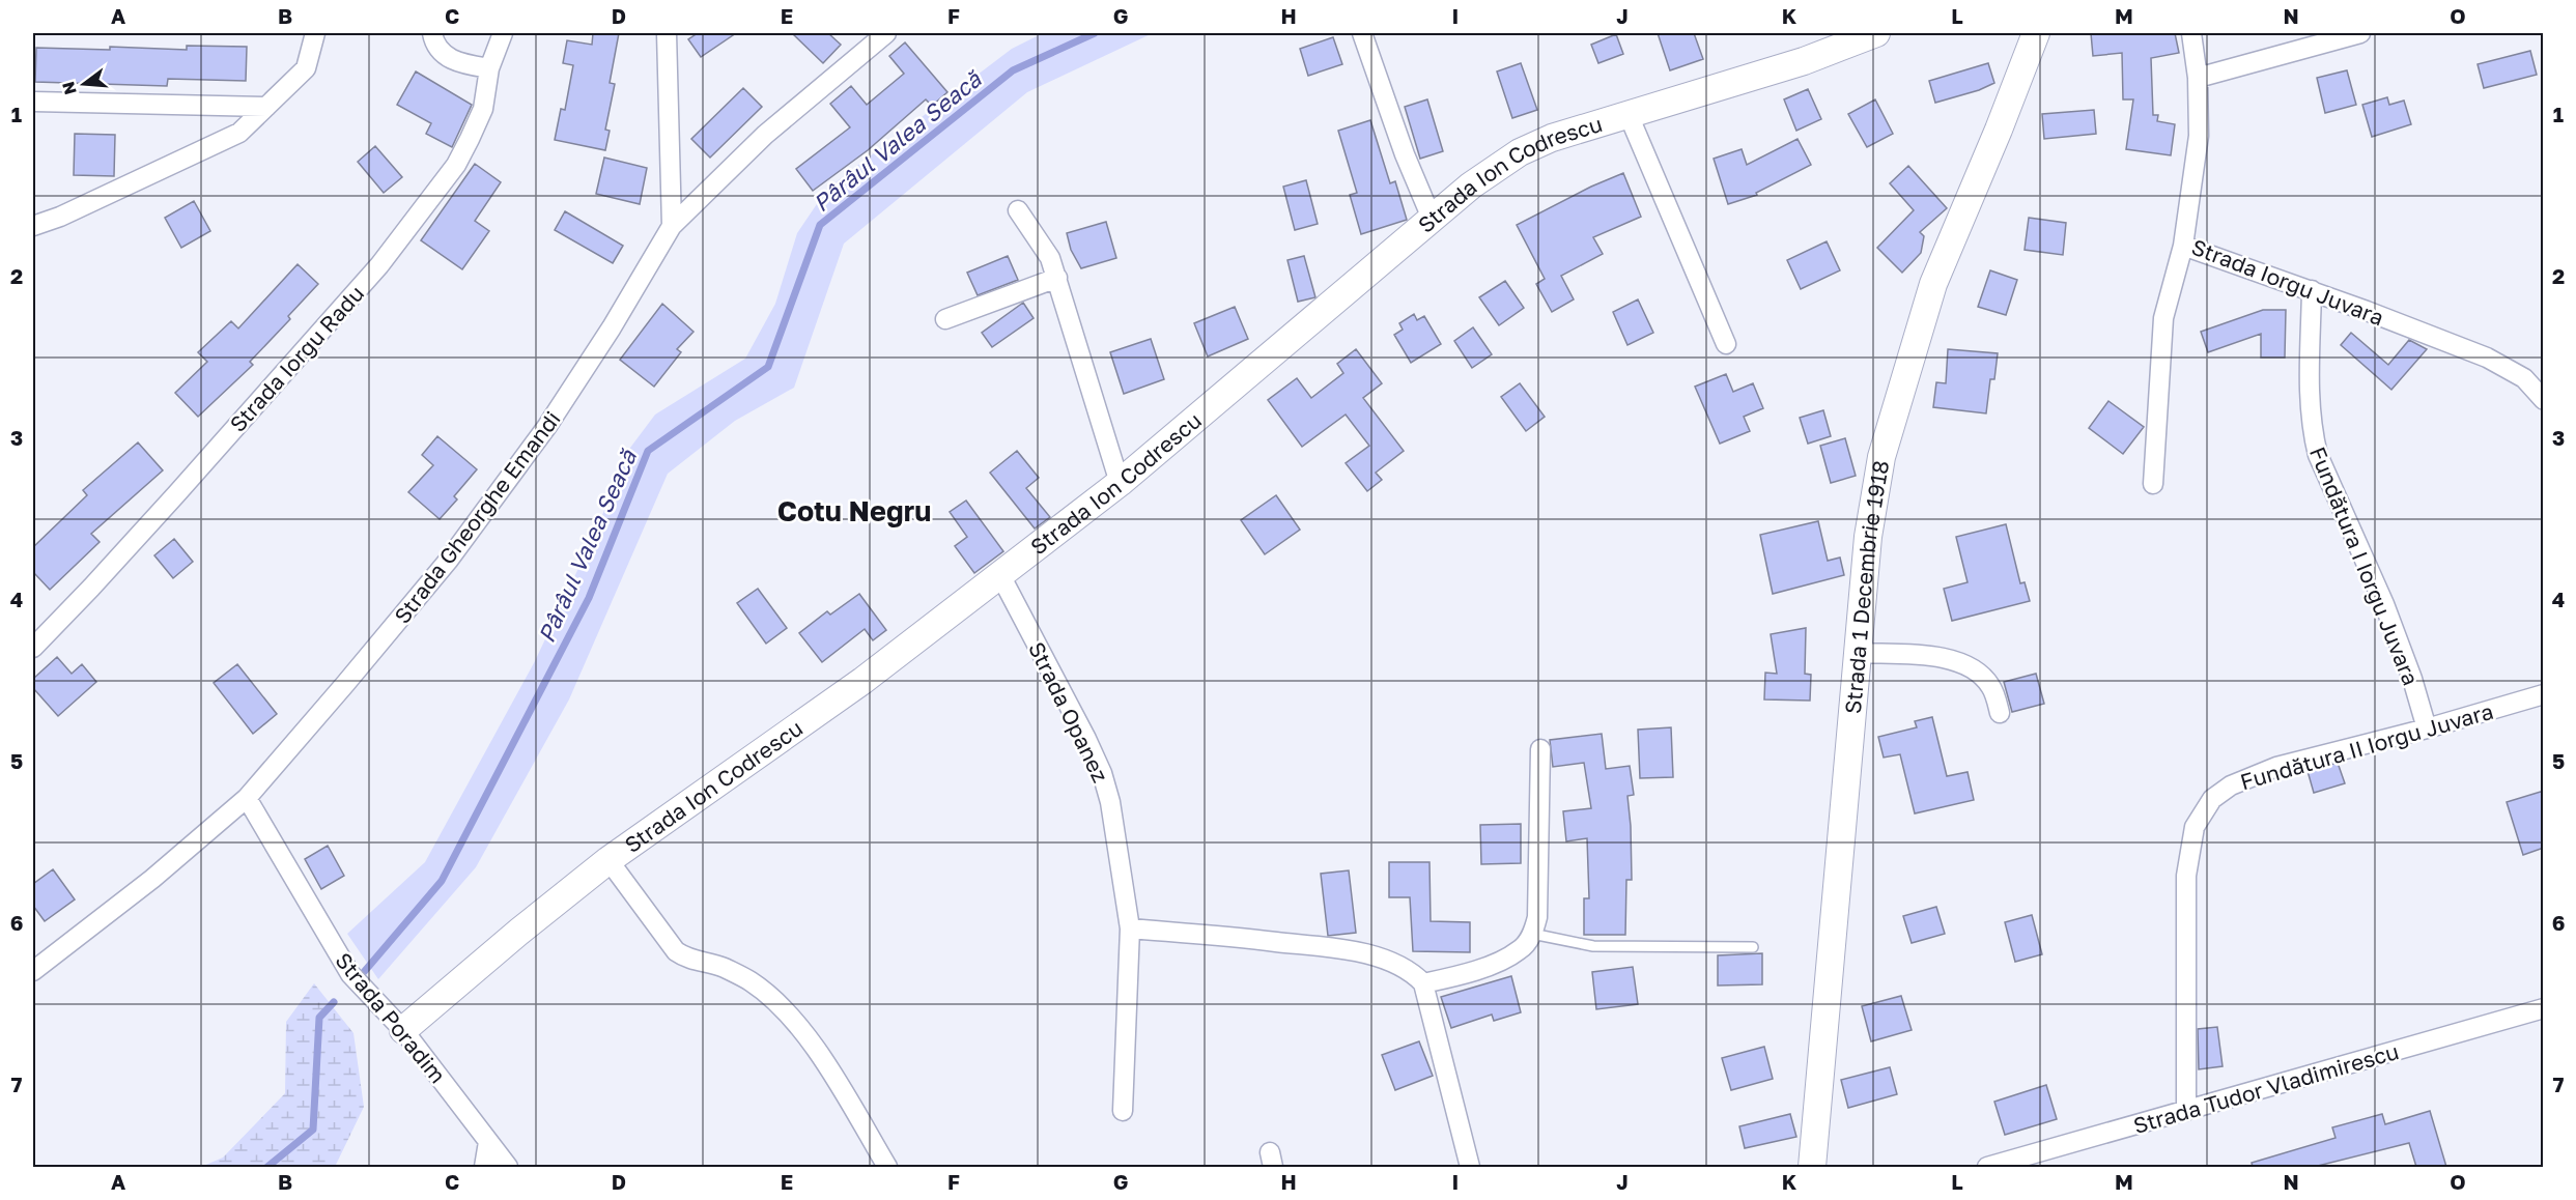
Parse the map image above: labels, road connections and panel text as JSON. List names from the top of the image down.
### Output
{
  "streets": {
    "main road": ["Strada Ion Codrescu", "Strada 1 Decembrie 1918"],
    "street": [
      "Strada Iorgu Juvara",
      "Strada Iorgu Radu",
      "Strada Gheorghe Emandi",
      "Fundătura I Iorgu Juvara",
      "Strada Opanez",
      "Fundătura II Iorgu Juvara",
      "Strada Poradim",
      "Strada Tudor Vladimirescu"
    ]
  },
  "crossings": [
    ["Strada Ion Codrescu", "Strada Opanez"],
    ["Strada Ion Codrescu", "Strada Poradim"],
    ["Strada Iorgu Juvara", "Fundătura I Iorgu Juvara"],
    ["Strada Gheorghe Emandi", "Strada Poradim"],
    ["Fundătura I Iorgu Juvara", "Fundătura II Iorgu Juvara"],
    ["Fundătura II Iorgu Juvara", "Strada Tudor Vladimirescu"]
  ],
  "districts": ["Cotu Negru"],
  "water": ["Pârâul Valea Seacă"],
  "north": "left",
  "grid": {
    "columns": [
      "A",
      "B",
      "C",
      "D",
      "E",
      "F",
      "G",
      "H",
      "I",
      "J",
      "K",
      "L",
      "M",
      "N",
      "O"
    ],
    "rows": [
      "1",
      "2",
      "3",
      "4",
      "5",
      "6",
      "7"
    ]
  }
}
